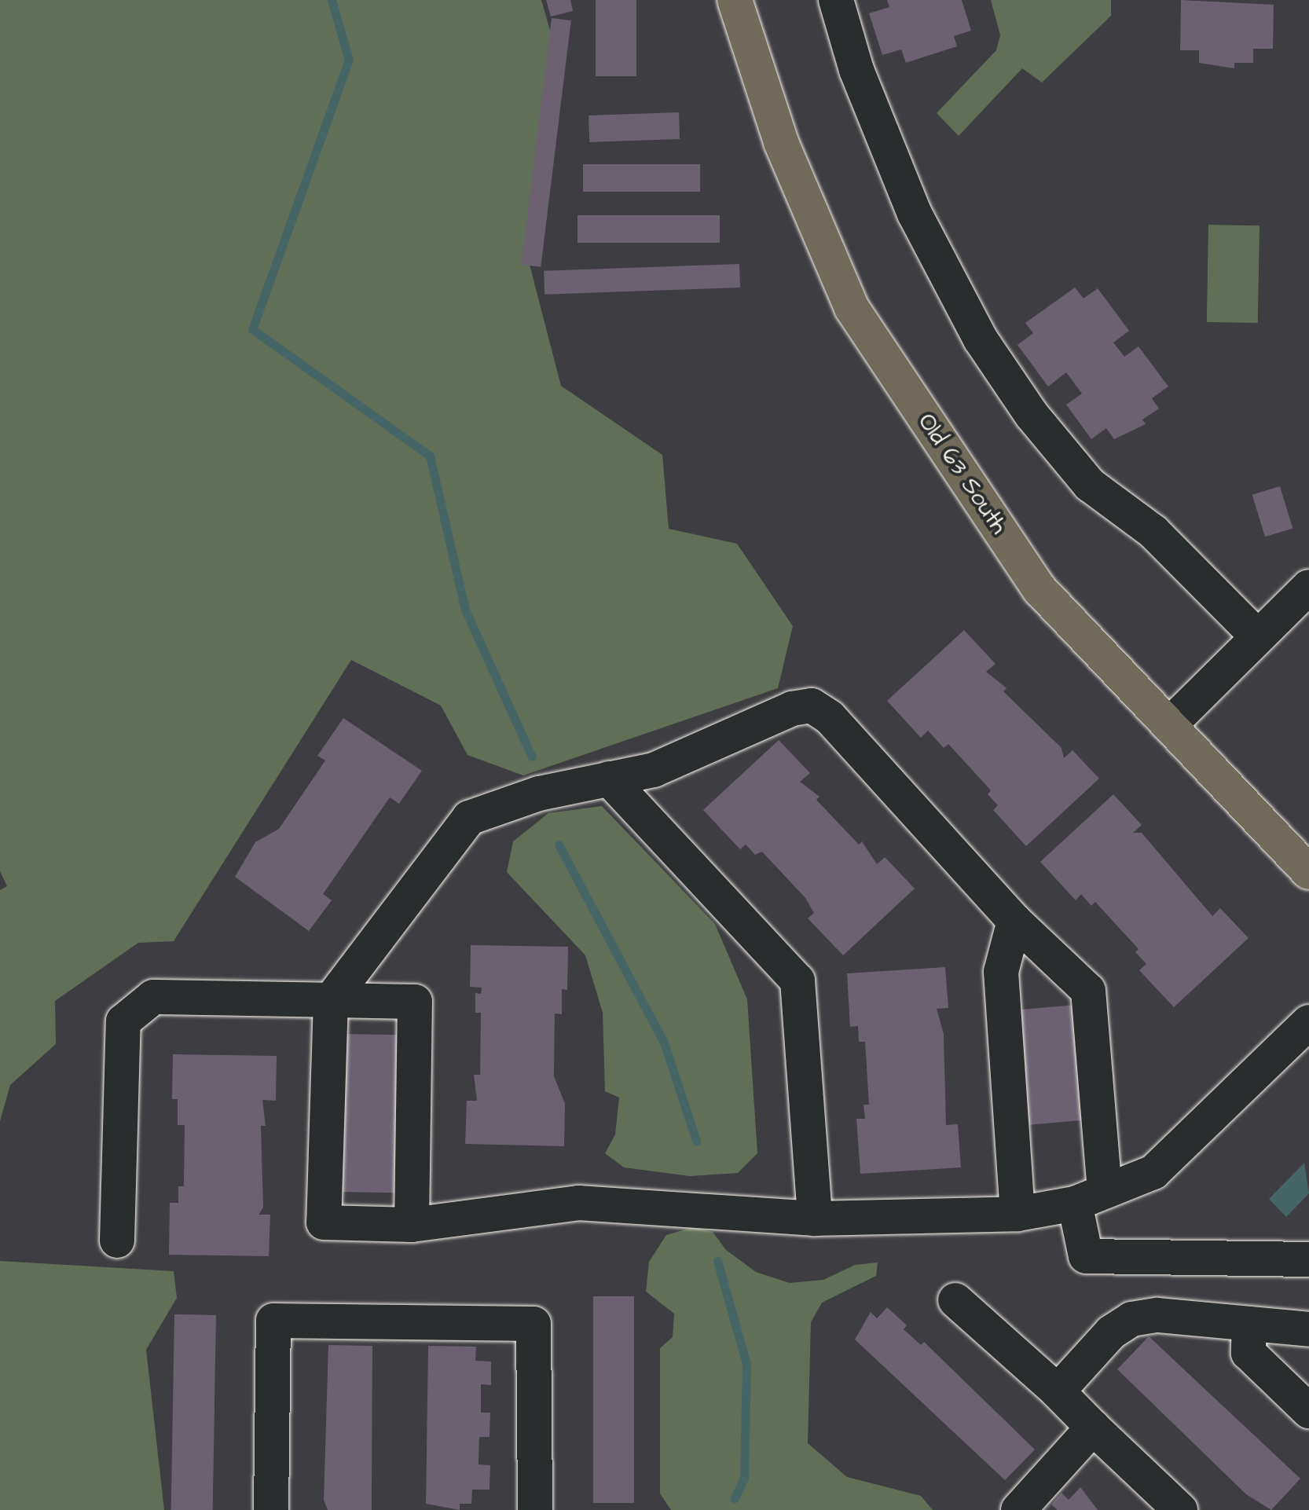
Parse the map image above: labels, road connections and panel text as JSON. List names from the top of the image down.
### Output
{
  "streets": {
    "main road": ["Old 63 South"]
  }
}
